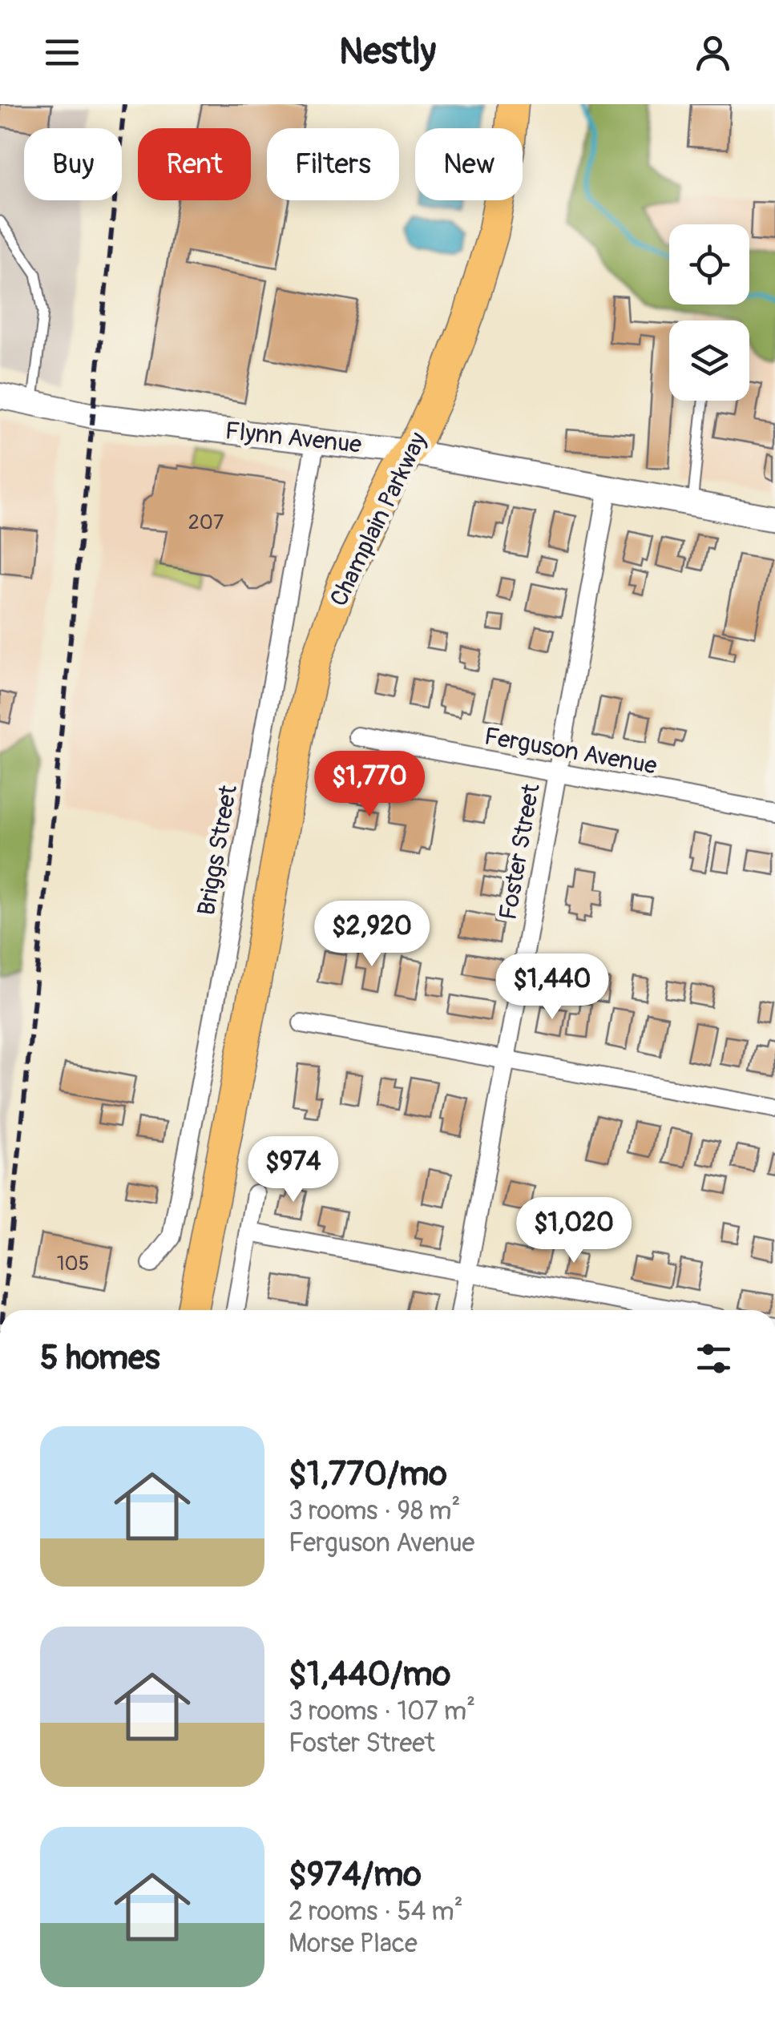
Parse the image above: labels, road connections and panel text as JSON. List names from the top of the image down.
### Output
{
  "streets": {
    "main road": ["Champlain Parkway"],
    "street": [
      "Flynn Avenue",
      "Ferguson Avenue",
      "Briggs Street",
      "Foster Street"
    ]
  },
  "crossings": [
    ["Flynn Avenue", "Champlain Parkway"],
    ["Flynn Avenue", "Briggs Street"],
    ["Flynn Avenue", "Foster Street"],
    ["Ferguson Avenue", "Foster Street"]
  ],
  "house_numbers": ["207", "105"],
  "page": {
    "header": "Nestly",
    "chip": [
      "Buy",
      "Rent",
      "Filters",
      "New"
    ],
    "price": [
      "$1,770",
      "$2,920",
      "$1,440",
      "$974",
      "$1,020"
    ],
    "heading": "5 homes",
    "list": [
      {
        "name": "$1,770/mo",
        "note": "3 rooms · 98 m² · Ferguson Avenue"
      },
      {
        "name": "$1,440/mo",
        "note": "3 rooms · 107 m² · Foster Street"
      },
      {
        "name": "$974/mo",
        "note": "2 rooms · 54 m² · Morse Place"
      }
    ]
  }
}
